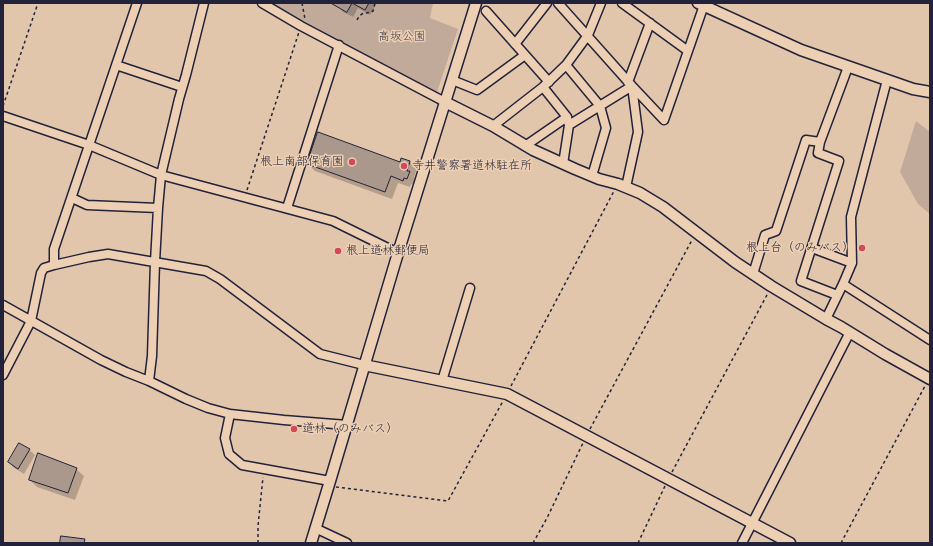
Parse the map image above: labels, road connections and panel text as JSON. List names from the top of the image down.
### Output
{
  "parks": ["高坂公園"],
  "places": [
    "根上南部保育園",
    "寺井警察署道林駐在所",
    "根上台（のみバス）",
    "根上道林郵便局",
    "道林（のみバス）"
  ]
}
